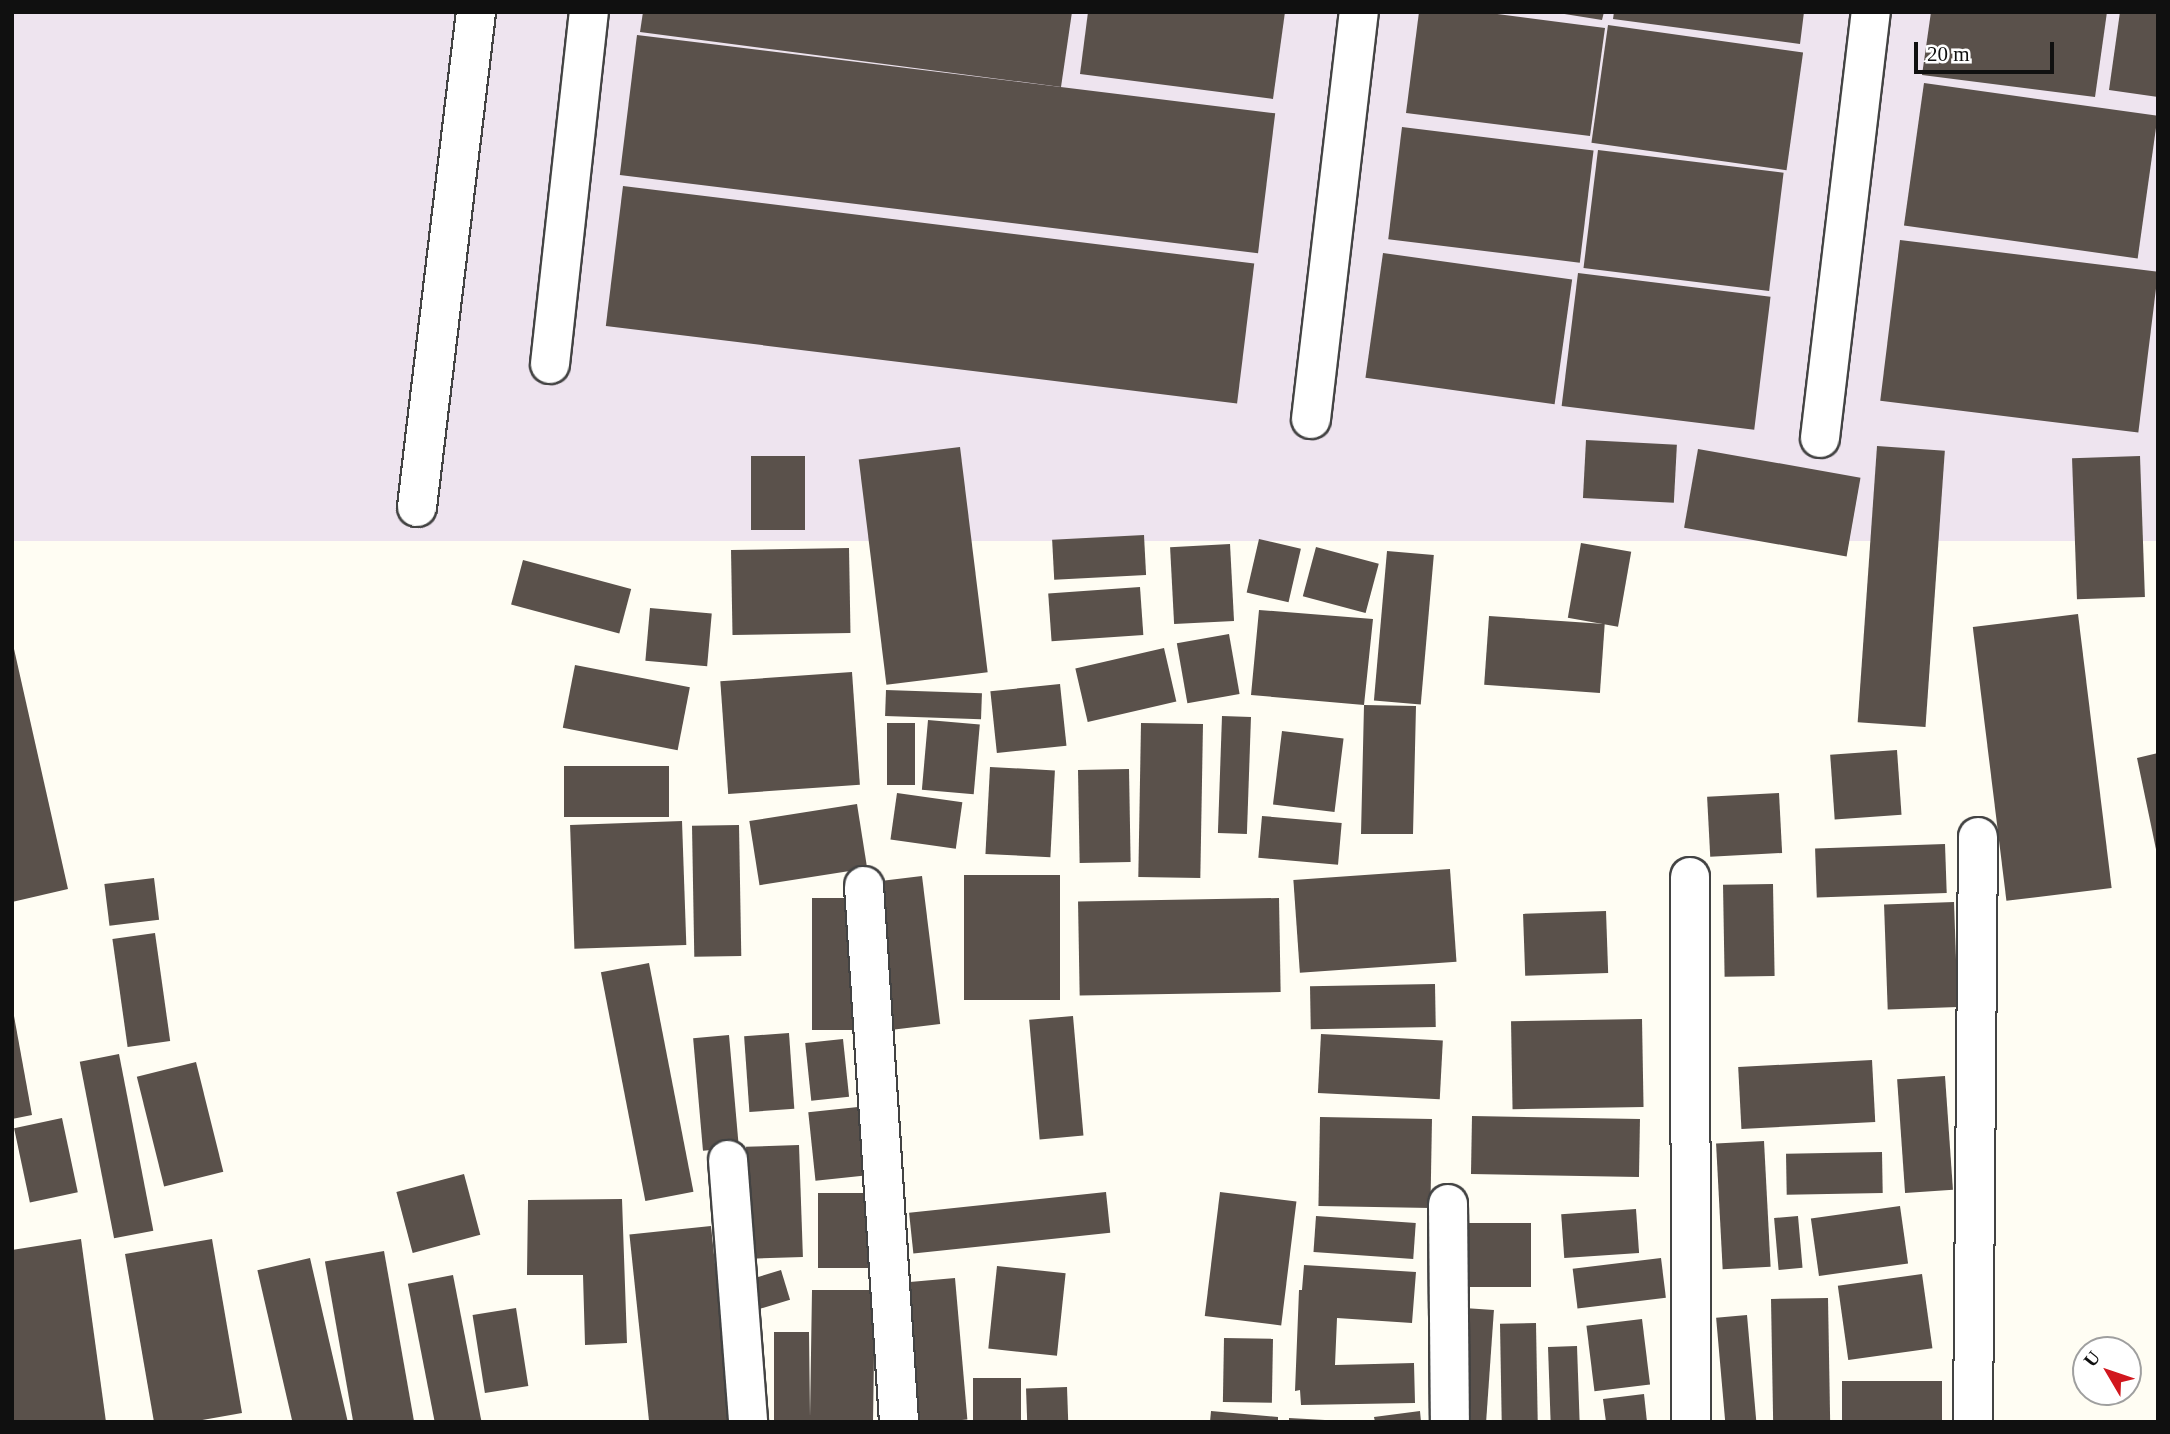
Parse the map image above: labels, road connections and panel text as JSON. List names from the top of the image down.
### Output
{
  "scale_bar": "20 m",
  "north": "top left"
}
